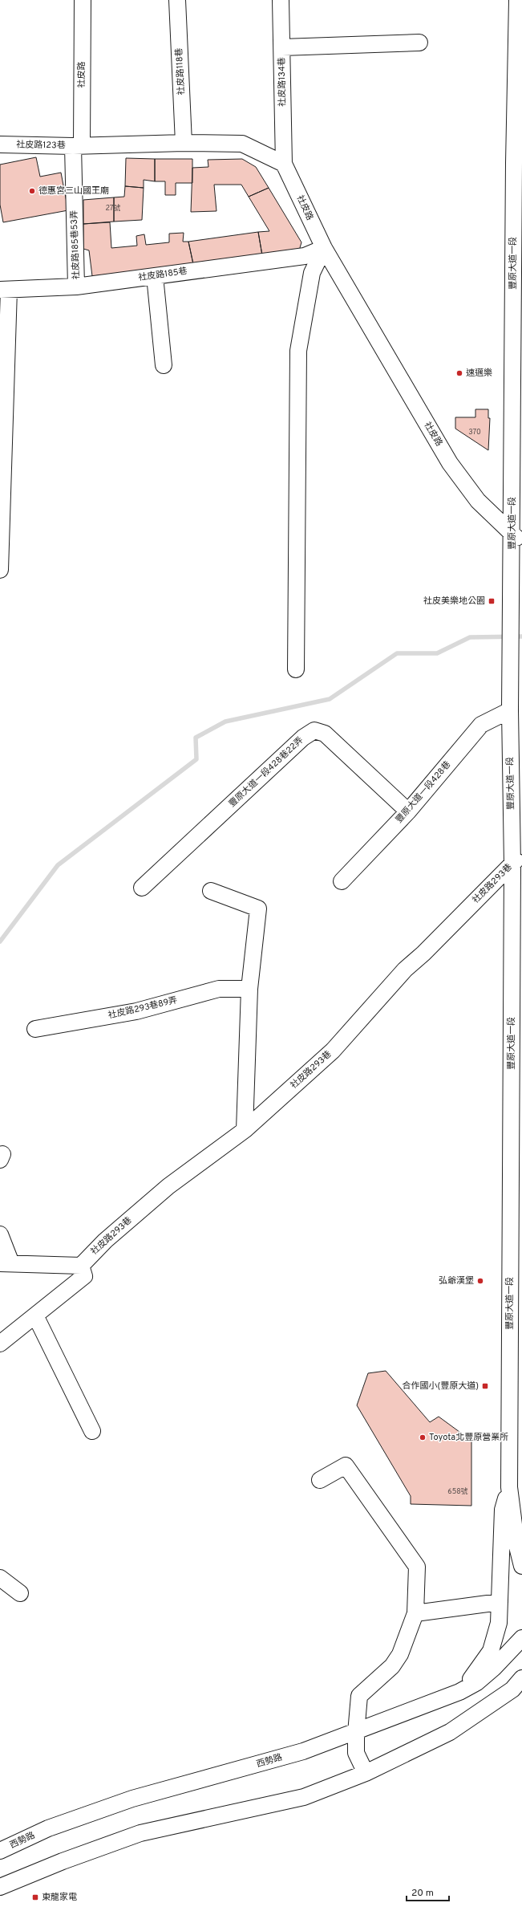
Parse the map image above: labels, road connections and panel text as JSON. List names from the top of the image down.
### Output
{
  "streets": {
    "street": [
      "社皮路118巷",
      "社皮路",
      "社皮路134巷",
      "社皮路123巷",
      "社皮路185巷53弄",
      "豐原大道一段",
      "社皮路185巷",
      "豐原大道一段428巷22弄",
      "豐原大道一段428巷",
      "社皮路293巷",
      "社皮路293巷89弄",
      "西勢路"
    ]
  },
  "crossings": [
    ["社皮路", "社皮路134巷"],
    ["社皮路", "社皮路123巷"],
    ["社皮路", "社皮路185巷53弄"],
    ["社皮路", "豐原大道一段"],
    ["社皮路", "社皮路185巷"],
    ["社皮路123巷", "社皮路185巷53弄"],
    ["社皮路185巷53弄", "社皮路185巷"],
    ["豐原大道一段", "豐原大道一段428巷"],
    ["豐原大道一段", "社皮路293巷"],
    ["豐原大道一段428巷22弄", "豐原大道一段428巷"]
  ],
  "places": {
    "other": [
      "德惠宮三山國王廟",
      "速邁樂",
      "弘爺漢堡",
      "Toyota北豐原營業所"
    ],
    "transit": ["社皮美樂地公園", "合作國小(豐原大道)", "東龍家電"]
  },
  "house_numbers": ["27號", "370", "658號"],
  "scale_bar": "20 m"
}
